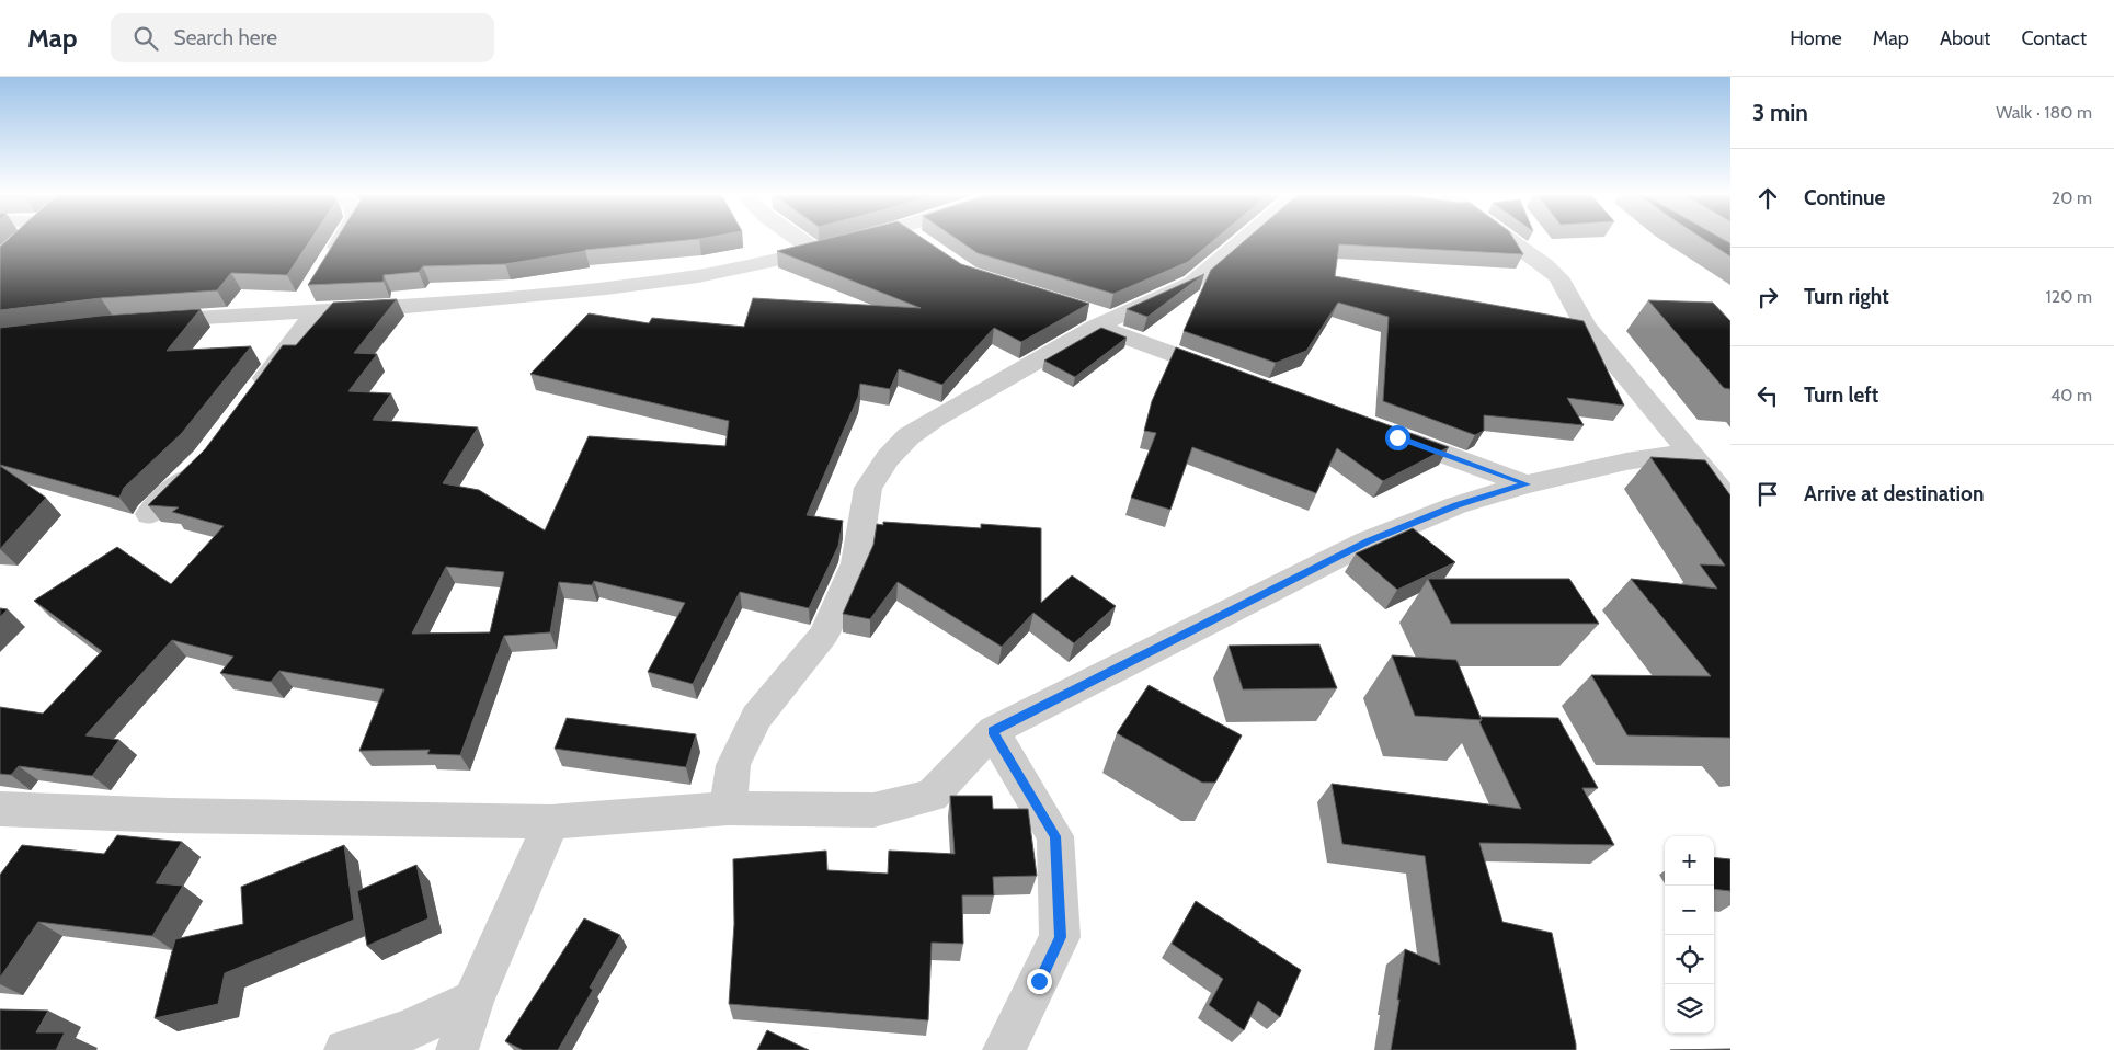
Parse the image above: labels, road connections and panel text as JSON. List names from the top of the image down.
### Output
{
  "page": {
    "header": "Map",
    "search": "Search here",
    "nav": [
      "Home",
      "Map",
      "About",
      "Contact"
    ],
    "heading": ["3 min", "Walk · 180 m"],
    "list": [
      ["Continue", "20 m"],
      ["Turn right", "120 m"],
      ["Turn left", "40 m"],
      "Arrive at destination"
    ],
    "map_buttons": ["+", "−"]
  }
}
